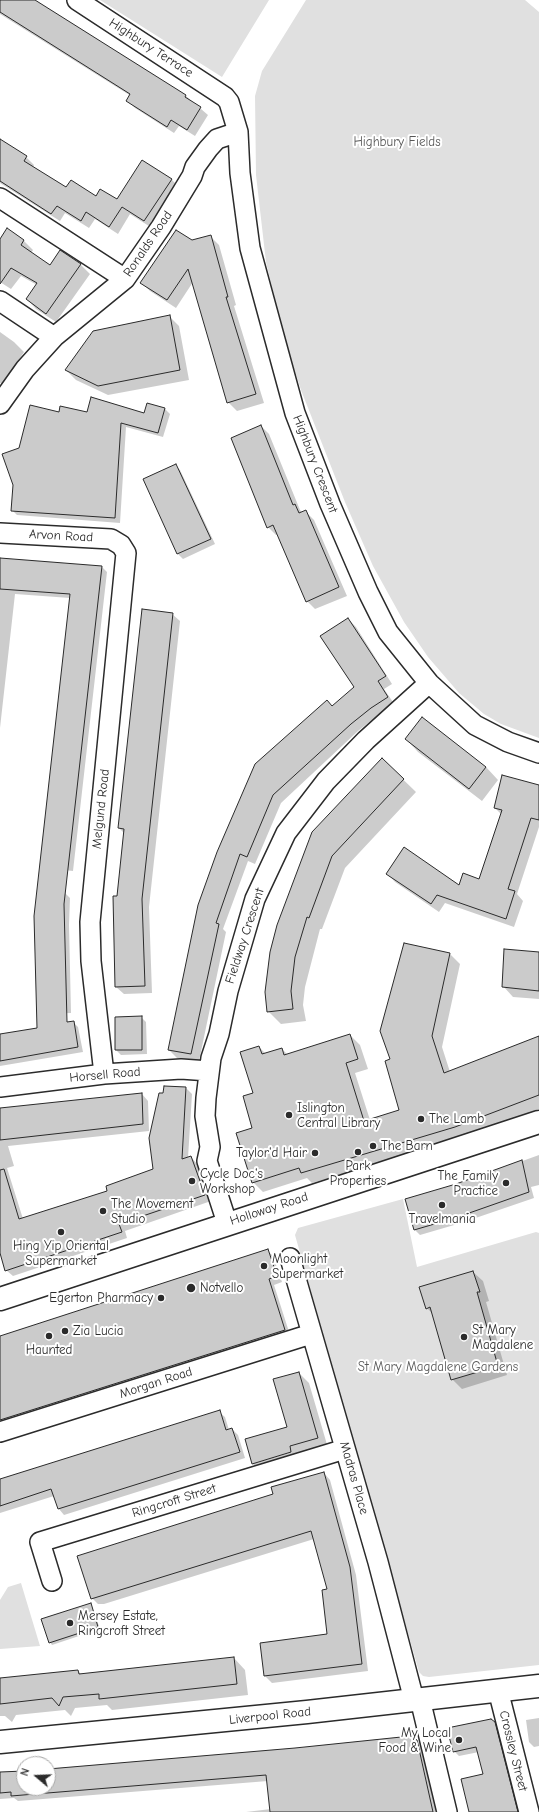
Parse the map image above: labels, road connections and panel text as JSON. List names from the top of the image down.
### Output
{
  "streets": {
    "main road": ["Holloway Road", "Liverpool Road"],
    "street": [
      "Highbury Terrace",
      "Ronalds Road",
      "Highbury Crescent",
      "Arvon Road",
      "Melgund Road",
      "Fieldway Crescent",
      "Horsell Road",
      "Morgan Road",
      "Madras Place",
      "Ringcroft Street",
      "Crossley Street"
    ]
  },
  "crossings": [
    ["Highbury Terrace", "Highbury Crescent"],
    ["Ronalds Road", "Highbury Crescent"],
    ["Highbury Crescent", "Fieldway Crescent"],
    ["Arvon Road", "Melgund Road"],
    ["Melgund Road", "Horsell Road"],
    ["Fieldway Crescent", "Horsell Road"],
    ["Fieldway Crescent", "Holloway Road"],
    ["Morgan Road", "Madras Place"],
    ["Madras Place", "Ringcroft Street"],
    ["Madras Place", "Liverpool Road"],
    ["Liverpool Road", "Crossley Street"]
  ],
  "parks": ["Highbury Fields", "St Mary Magdalene Gardens"],
  "places": [
    "Islington Central Library",
    "The Lamb",
    "The Barn",
    "Park Properties",
    "Taylor'd Hair",
    "Cycle Doc's Workshop",
    "The Family Practice",
    "Travelmania",
    "The Movement Studio",
    "Hing Yip Oriental Supermarket",
    "Moonlight Supermarket",
    "Notvello",
    "Egerton Pharmacy",
    "Zia Lucia",
    "Haunted",
    "St Mary Magdalene",
    "Mersey Estate, Ringcroft Street",
    "My Local Food & Wine"
  ],
  "north": "left"
}
